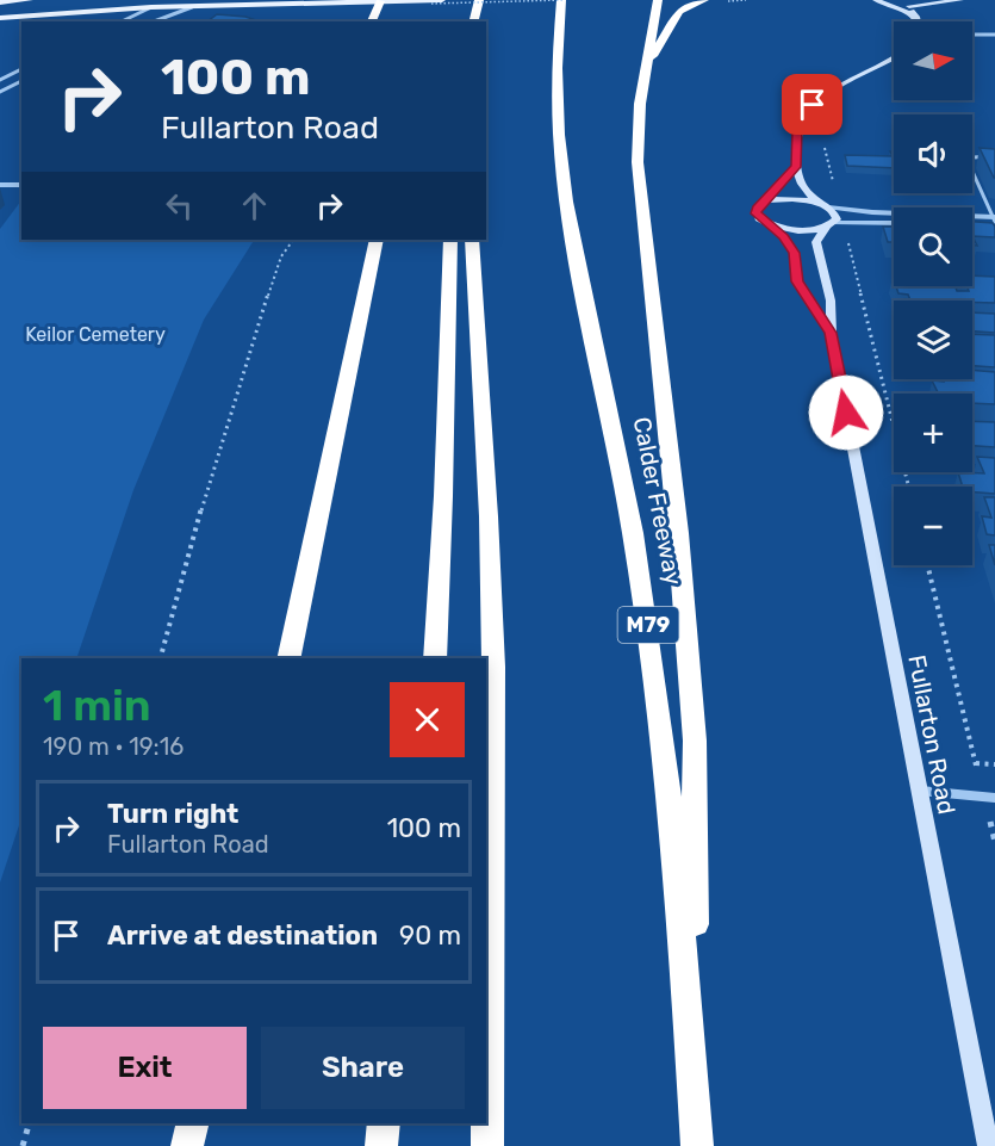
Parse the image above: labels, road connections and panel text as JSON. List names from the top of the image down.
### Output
{
  "streets": {
    "highway": ["Calder Freeway", "M79"],
    "main road": ["Fullarton Road"]
  },
  "parks": ["Keilor Cemetery"],
  "north": "right",
  "page": {
    "map_buttons": ["+", "−"],
    "turn": ["100 m", "Fullarton Road"],
    "heading": ["1 min", "190 m · 19:16"],
    "list": [
      {
        "name": "Turn right",
        "note": "Fullarton Road",
        "value": "100 m"
      },
      {
        "name": "Arrive at destination",
        "value": "90 m"
      }
    ],
    "buttons": ["Exit", "Share"]
  }
}
